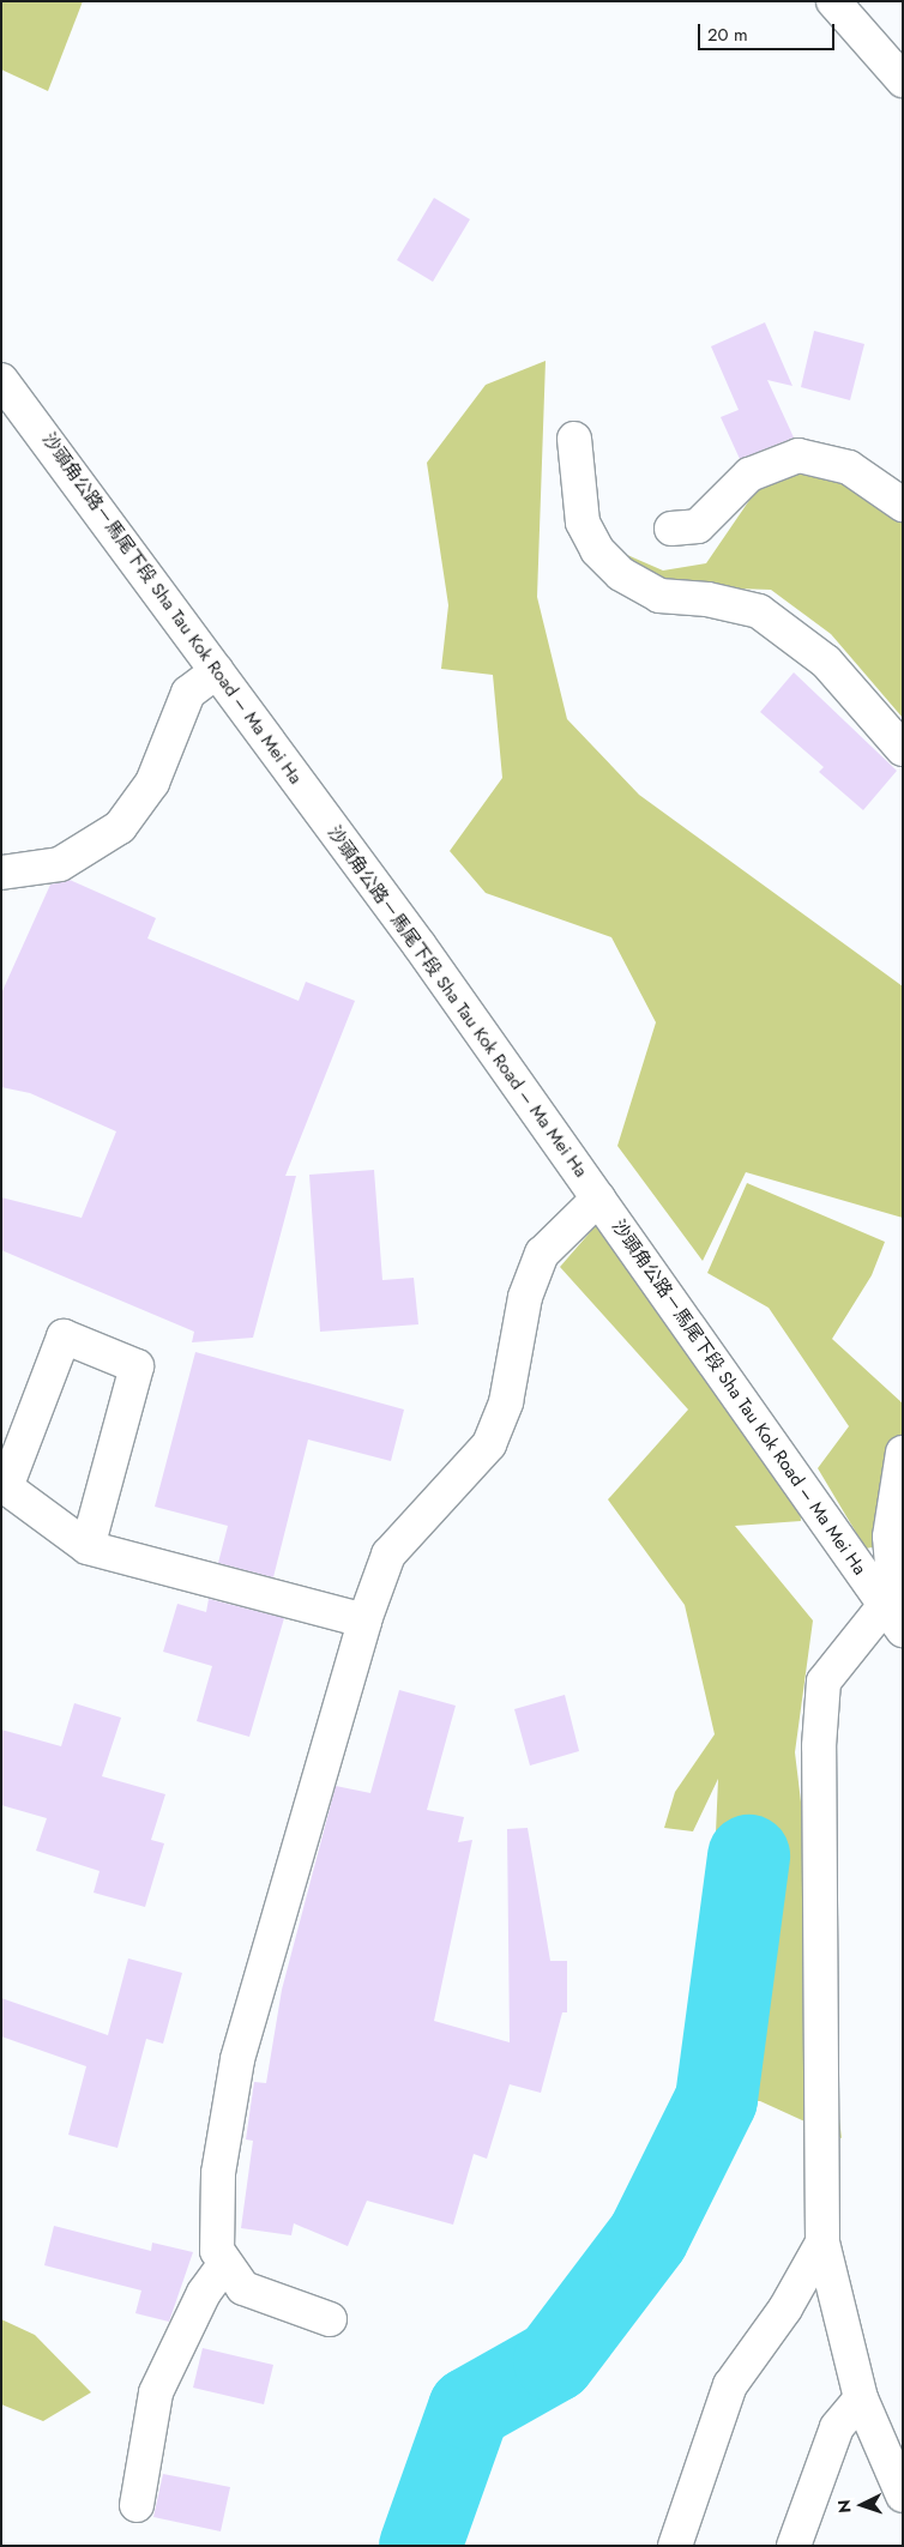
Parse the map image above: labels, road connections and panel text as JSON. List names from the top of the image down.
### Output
{
  "streets": {
    "main road": ["沙頭角公路－馬尾下段 Sha Tau Kok Road – Ma Mei Ha"]
  },
  "scale_bar": "20 m",
  "north": "left"
}
